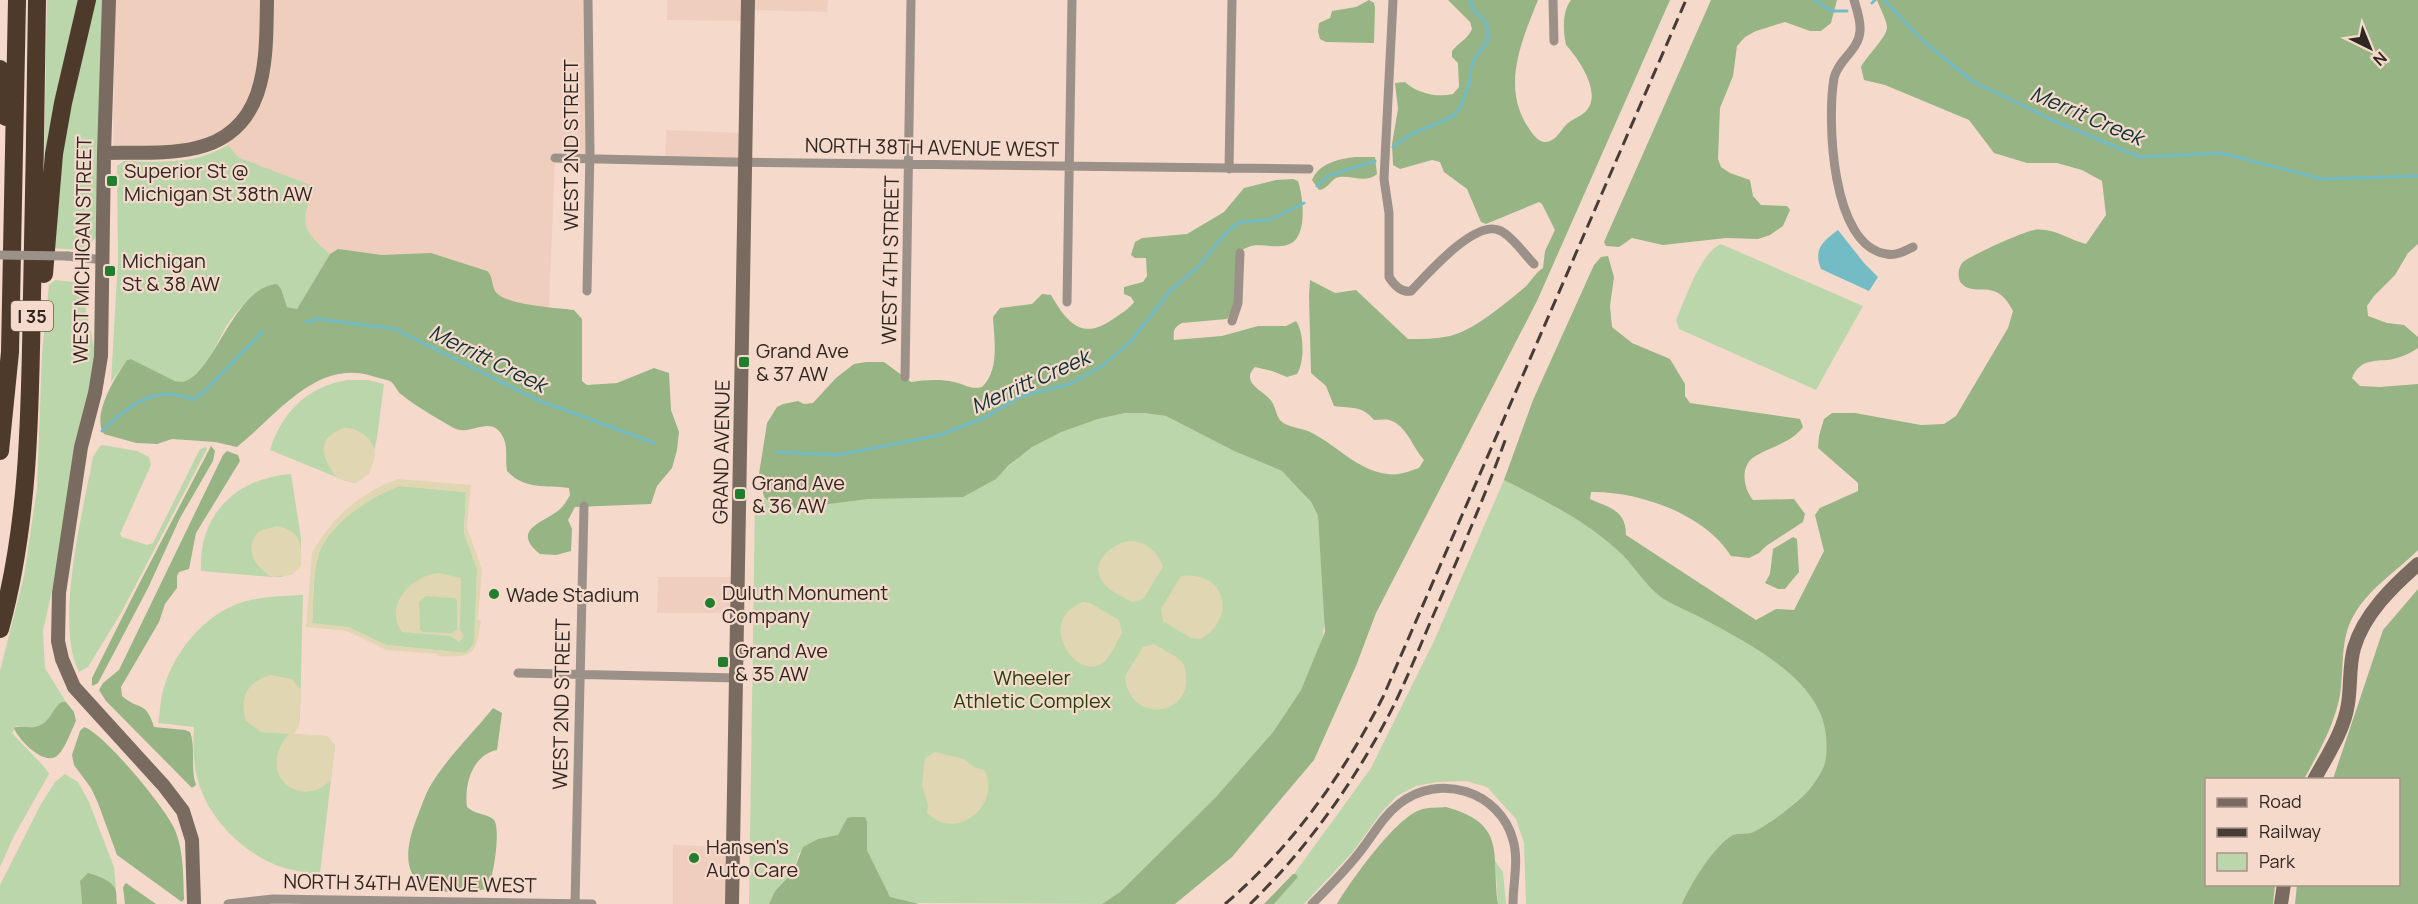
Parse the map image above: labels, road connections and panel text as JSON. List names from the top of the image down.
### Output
{
  "streets": {
    "highway": ["I 35"],
    "street": [
      "WEST 2ND STREET",
      "NORTH 38TH AVENUE WEST",
      "WEST MICHIGAN STREET",
      "WEST 4TH STREET",
      "GRAND AVENUE",
      "NORTH 34TH AVENUE WEST"
    ]
  },
  "crossings": [
    ["WEST 2ND STREET", "NORTH 38TH AVENUE WEST"],
    ["WEST 2ND STREET", "NORTH 34TH AVENUE WEST"],
    ["NORTH 38TH AVENUE WEST", "WEST 4TH STREET"],
    ["NORTH 38TH AVENUE WEST", "GRAND AVENUE"]
  ],
  "water": ["Merrit Creek", "Merritt Creek"],
  "parks": ["Wheeler Athletic Complex"],
  "places": {
    "transit": [
      "Superior St @ Michigan St 38th AW",
      "Michigan St & 38 AW",
      "Grand Ave & 37 AW",
      "Grand Ave & 36 AW",
      "Grand Ave & 35 AW"
    ],
    "other": ["Wade Stadium", "Duluth Monument Company", "Hansen's Auto Care"]
  },
  "legend": ["Road", "Railway", "Park"],
  "north": "bottom right"
}
